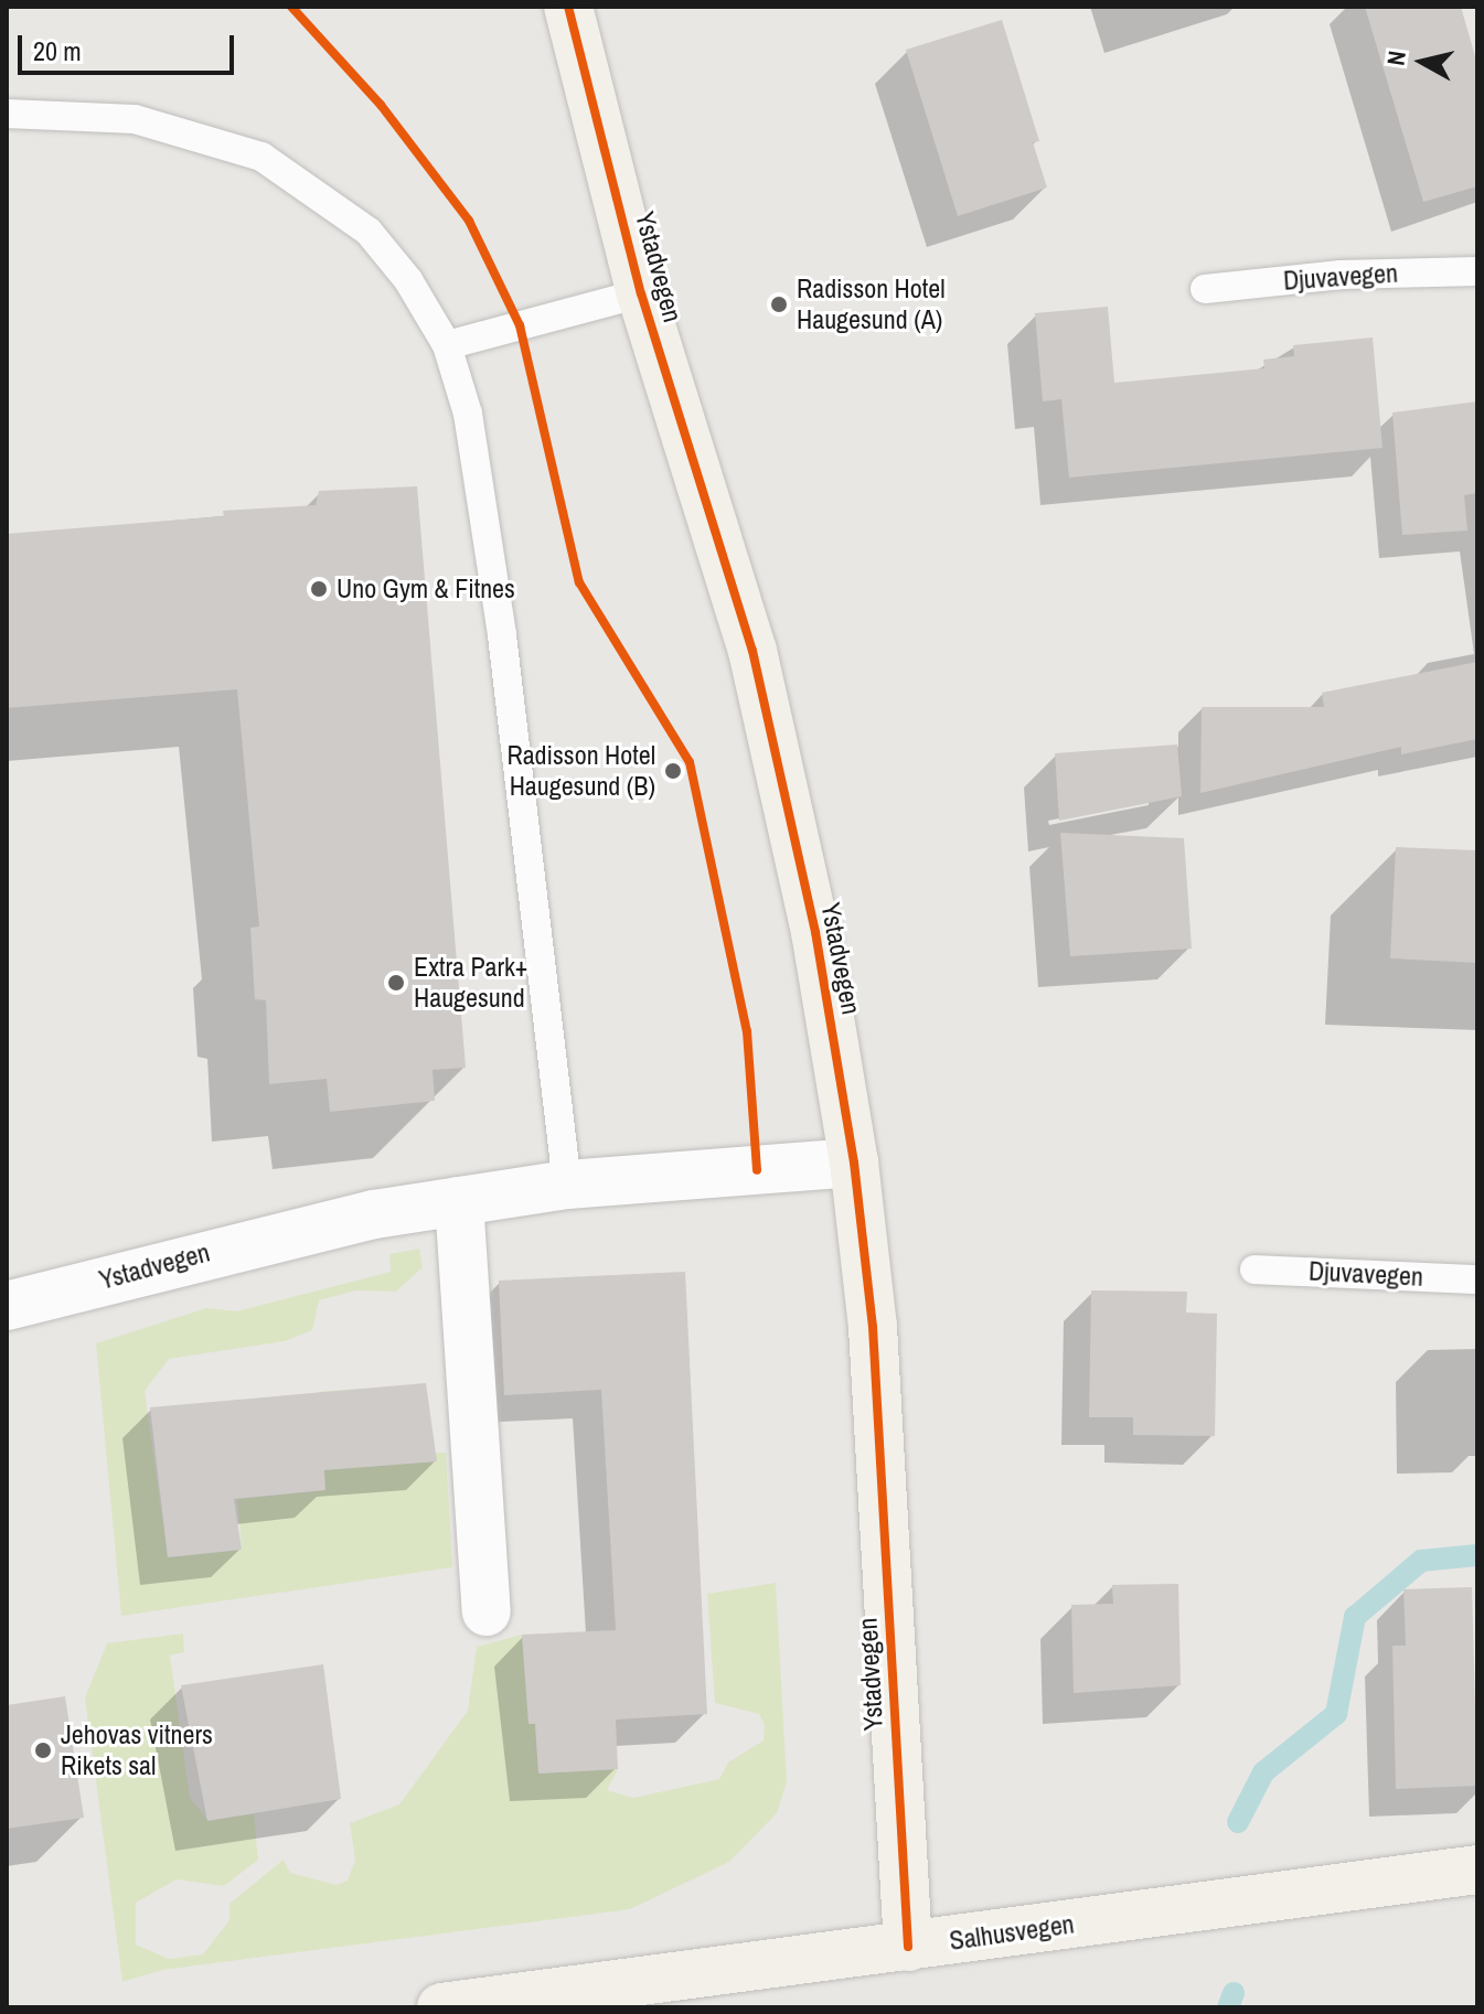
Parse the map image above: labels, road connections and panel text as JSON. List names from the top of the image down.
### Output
{
  "streets": {
    "street": ["Ystadvegen", "Salhusvegen"],
    "lane": ["Djuvavegen"]
  },
  "crossings": [
    ["Ystadvegen", "Salhusvegen"]
  ],
  "places": [
    "Radisson Hotel Haugesund (A)",
    "Uno Gym & Fitnes",
    "Radisson Hotel Haugesund (B)",
    "Extra Park+ Haugesund",
    "Jehovas vitners Rikets sal"
  ],
  "scale_bar": "20 m",
  "north": "left"
}
